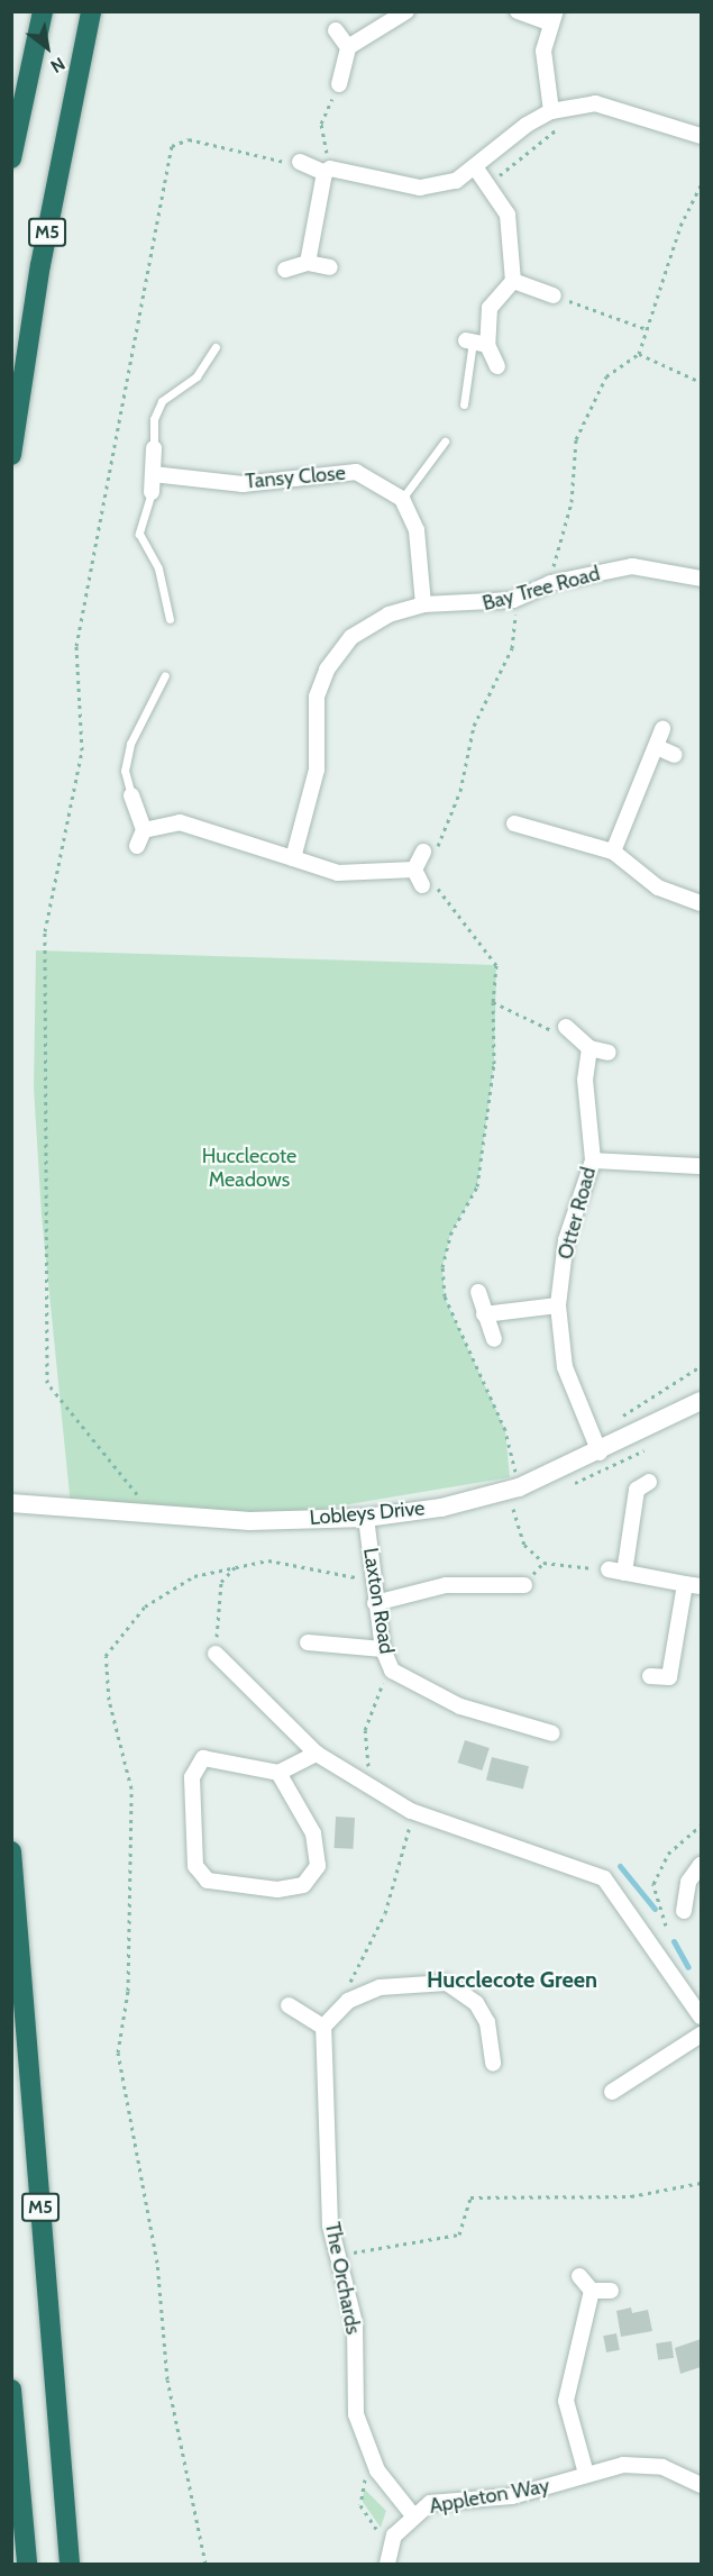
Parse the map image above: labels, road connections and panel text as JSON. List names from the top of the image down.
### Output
{
  "streets": {
    "highway": ["M5"],
    "street": [
      "Tansy Close",
      "Bay Tree Road",
      "Otter Road",
      "Lobleys Drive",
      "Laxton Road",
      "The Orchards",
      "Appleton Way"
    ]
  },
  "crossings": [
    ["Otter Road", "Lobleys Drive"],
    ["Lobleys Drive", "Laxton Road"],
    ["The Orchards", "Appleton Way"]
  ],
  "districts": ["Hucclecote Green"],
  "parks": ["Hucclecote Meadows"],
  "north": "bottom right"
}
